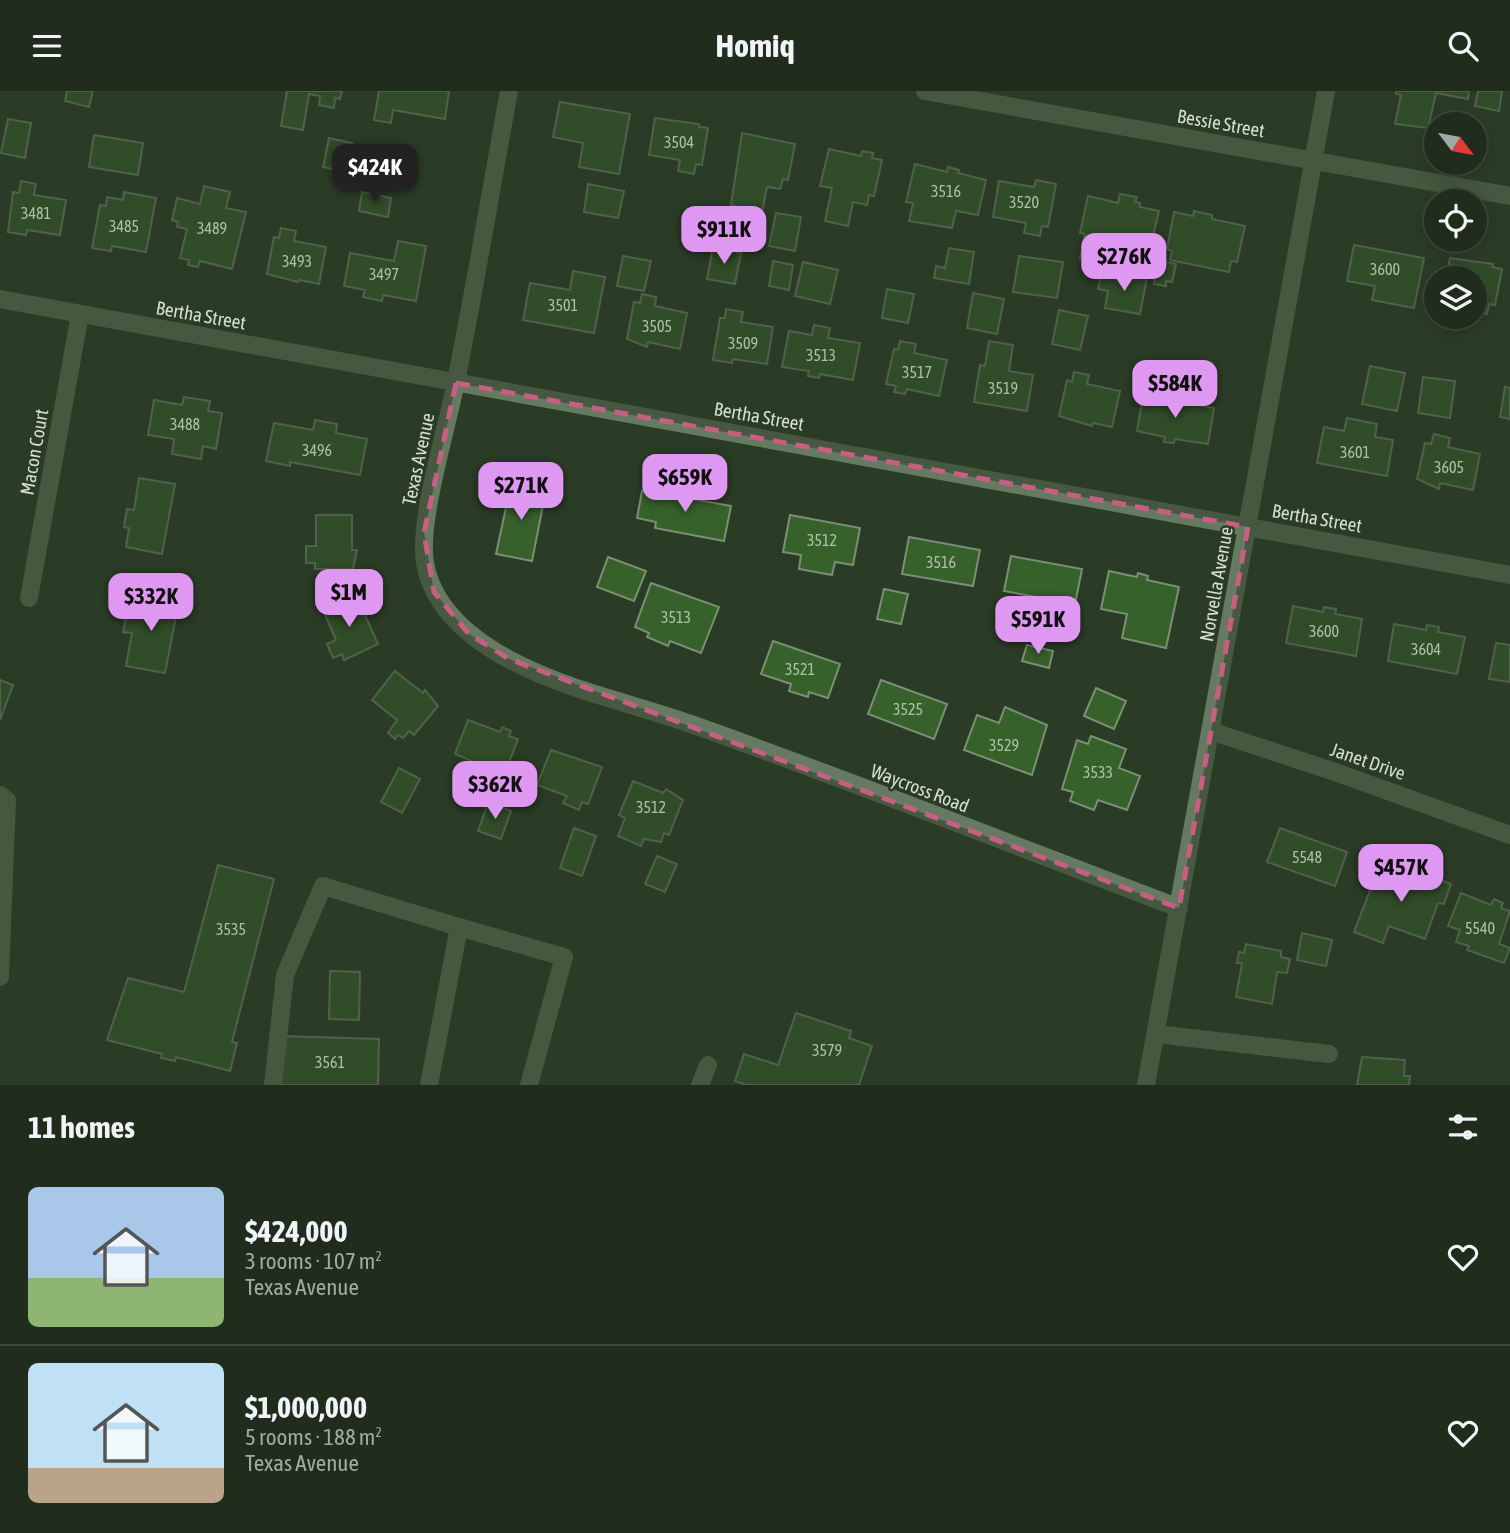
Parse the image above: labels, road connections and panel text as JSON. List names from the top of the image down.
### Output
{
  "streets": {
    "street": [
      "Bessie Street",
      "Bertha Street",
      "Macon Court",
      "Texas Avenue",
      "Norvella Avenue",
      "Janet Drive",
      "Waycross Road"
    ]
  },
  "crossings": [
    ["Bessie Street", "Norvella Avenue"],
    ["Bertha Street", "Macon Court"],
    ["Bertha Street", "Texas Avenue"],
    ["Bertha Street", "Norvella Avenue"],
    ["Texas Avenue", "Waycross Road"],
    ["Norvella Avenue", "Janet Drive"],
    ["Norvella Avenue", "Waycross Road"]
  ],
  "house_numbers": [
    "3504",
    "3516",
    "3520",
    "3481",
    "3485",
    "3489",
    "3493",
    "3600",
    "3497",
    "3501",
    "3505",
    "3509",
    "3513",
    "3517",
    "3519",
    "3488",
    "3496",
    "3601",
    "3605",
    "3512",
    "3516",
    "3513",
    "3600",
    "3604",
    "3521",
    "3525",
    "3529",
    "3533",
    "3512",
    "5548",
    "5540",
    "3535",
    "3579",
    "3561"
  ],
  "north": "bottom right",
  "page": {
    "header": "Homiq",
    "price": [
      "$424K",
      "$911K",
      "$276K",
      "$584K",
      "$659K",
      "$271K",
      "$1M",
      "$332K",
      "$591K",
      "$362K",
      "$457K"
    ],
    "heading": "11 homes",
    "list": [
      {
        "name": "$424,000",
        "note": "3 rooms · 107 m² · Texas Avenue"
      },
      {
        "name": "$1,000,000",
        "note": "5 rooms · 188 m² · Texas Avenue"
      }
    ]
  }
}
